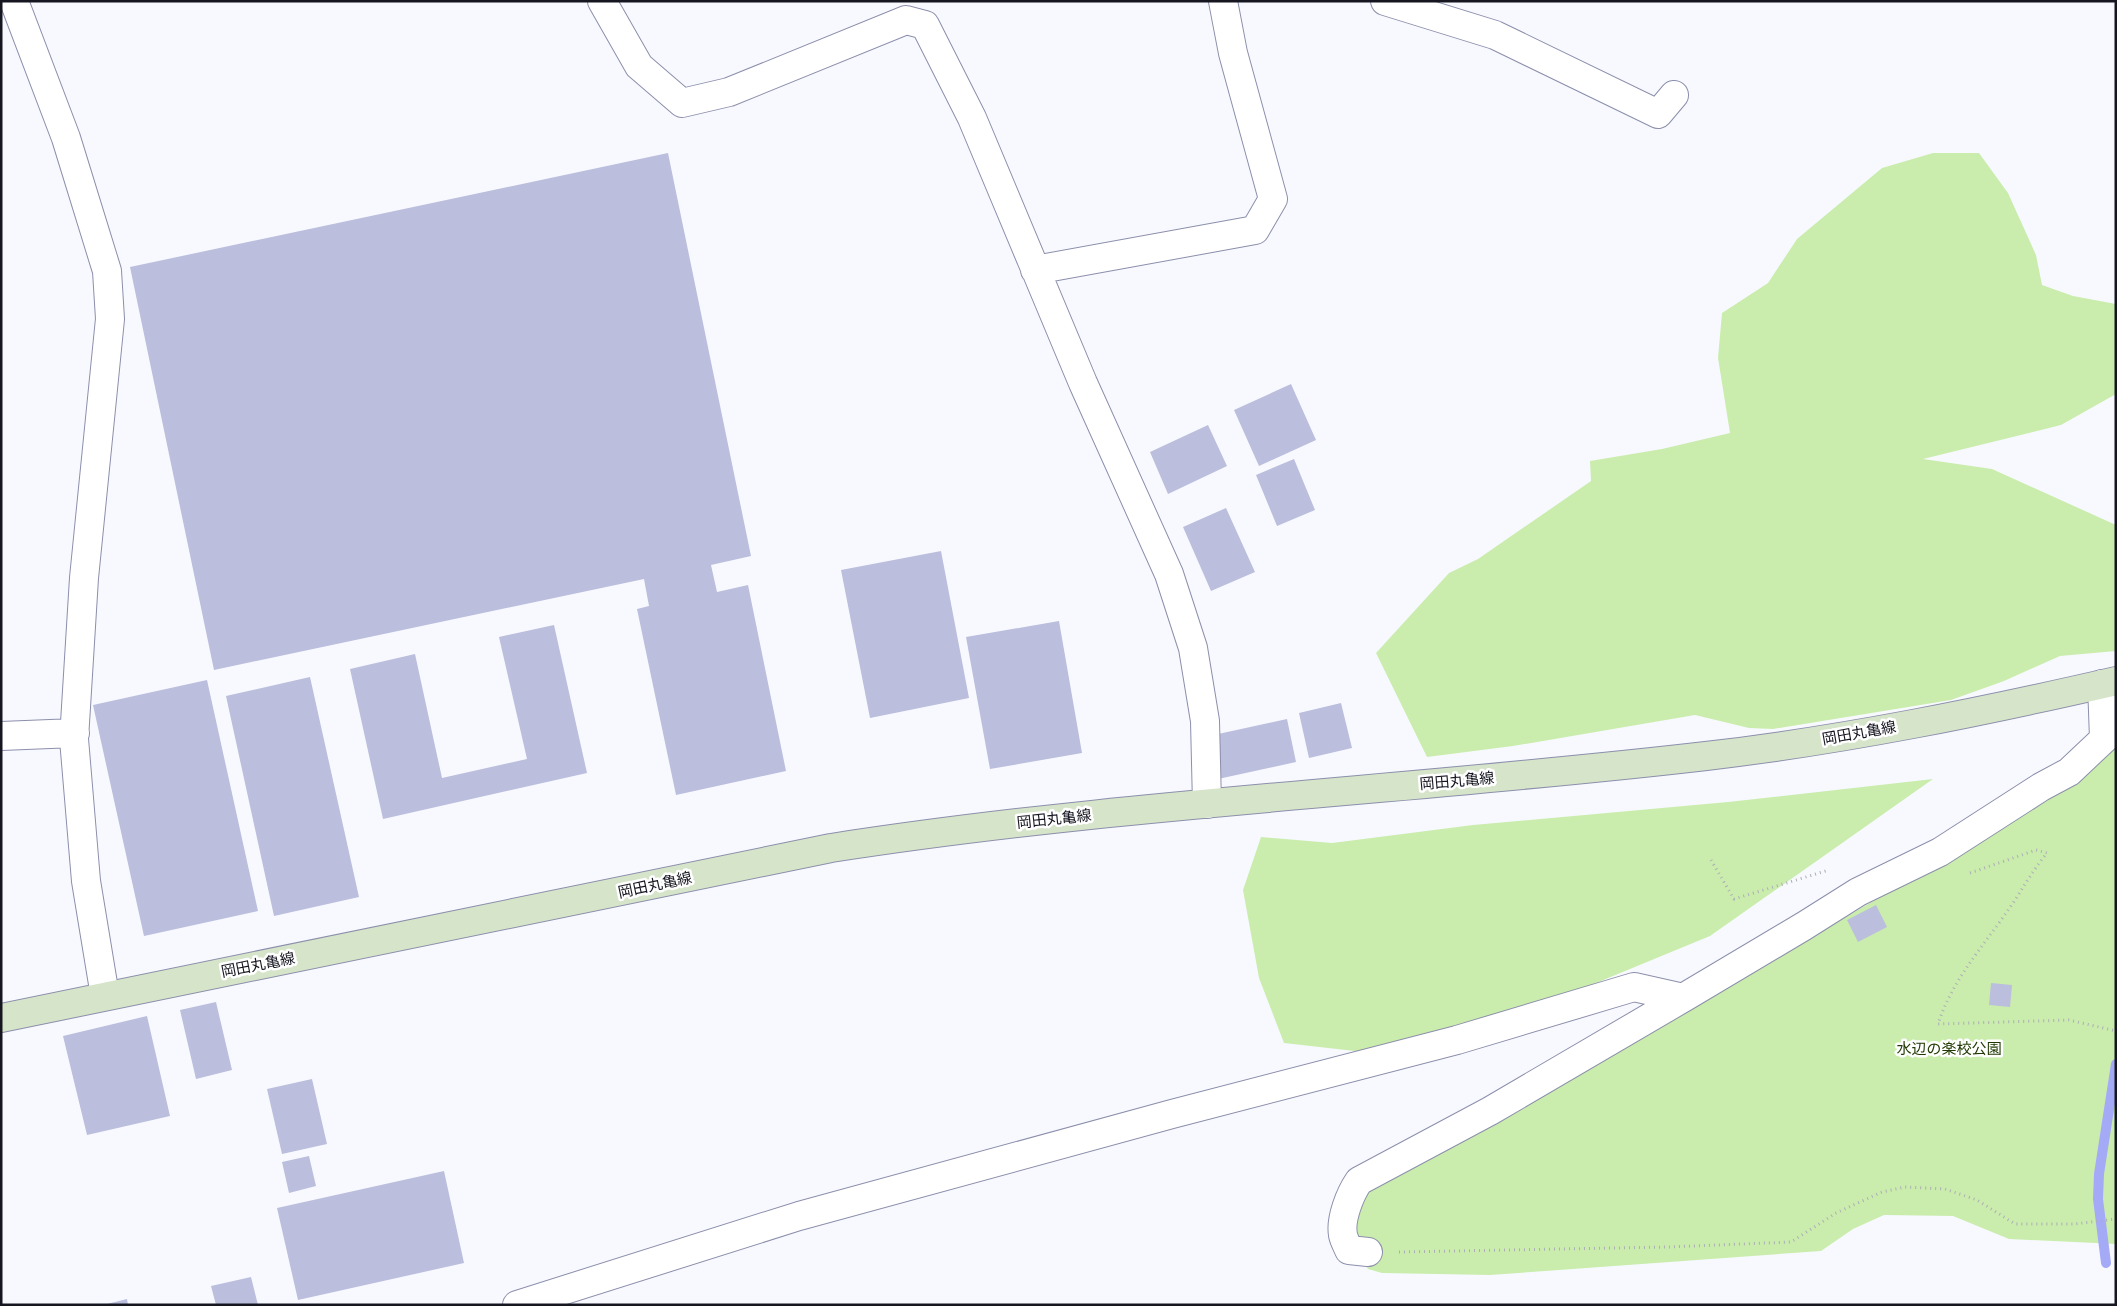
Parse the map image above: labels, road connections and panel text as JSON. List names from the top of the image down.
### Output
{
  "streets": {
    "main road": ["岡田丸亀線"]
  },
  "parks": ["水辺の楽校公園"]
}
